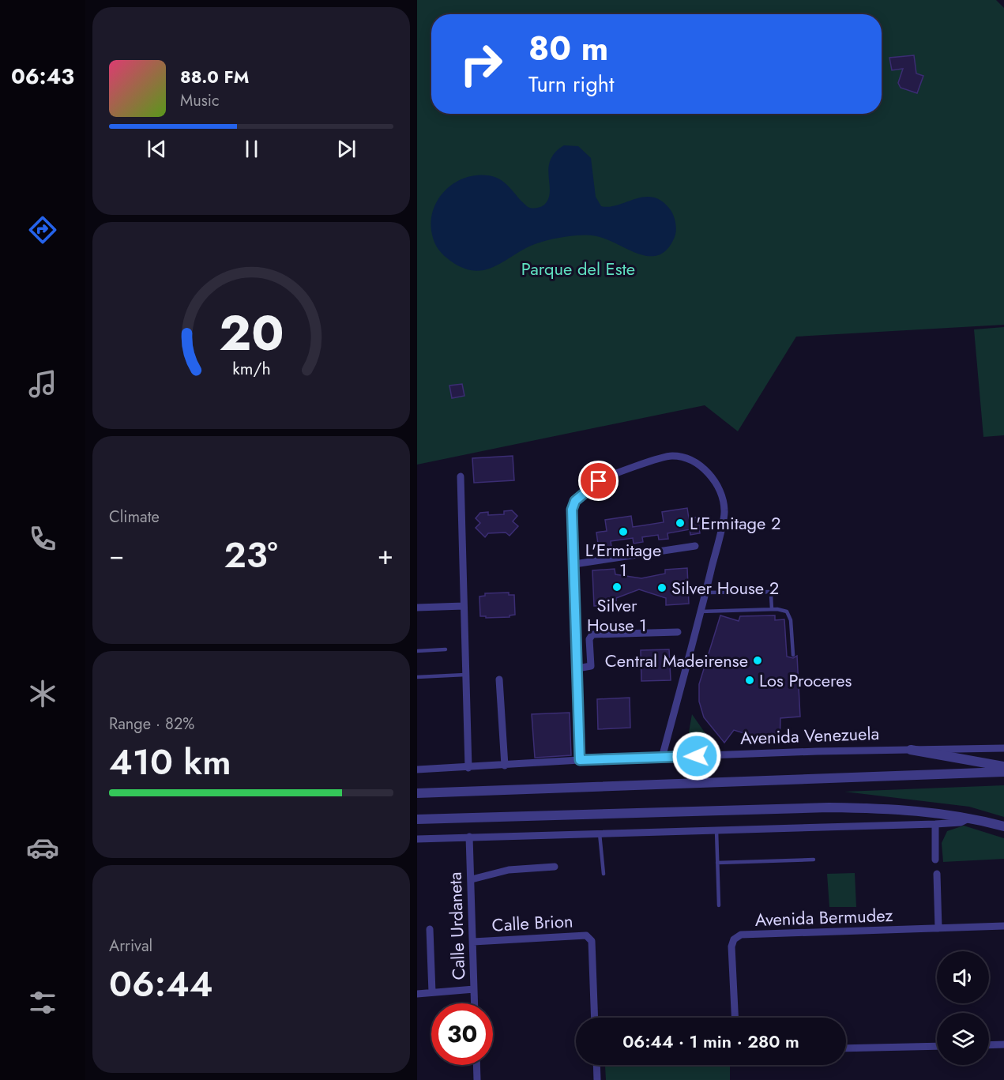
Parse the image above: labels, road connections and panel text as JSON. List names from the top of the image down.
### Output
{
  "streets": {
    "street": [
      "Avenida Venezuela",
      "Avenida Bermudez",
      "Calle Brion",
      "Calle Urdaneta"
    ]
  },
  "crossings": [
    ["Calle Brion", "Calle Urdaneta"]
  ],
  "parks": ["Parque del Este"],
  "places": [
    "L'Ermitage 2",
    "L'Ermitage 1",
    "Silver House 1",
    "Silver House 2",
    "Central Madeirense",
    "Los Proceres"
  ],
  "page": {
    "tabs": "06:43",
    "turn": ["80 m", "Turn right"],
    "song": ["88.0 FM", "Music"],
    "tile": [
      "Climate",
      ["Range · 82%", "410 km"],
      ["Arrival", "06:44"]
    ],
    "heat": ["−", "23°", "+"],
    "limit": "30",
    "trip": "06:44 · 1 min · 280 m",
    "gauge": ["20", "km/h"]
  }
}
